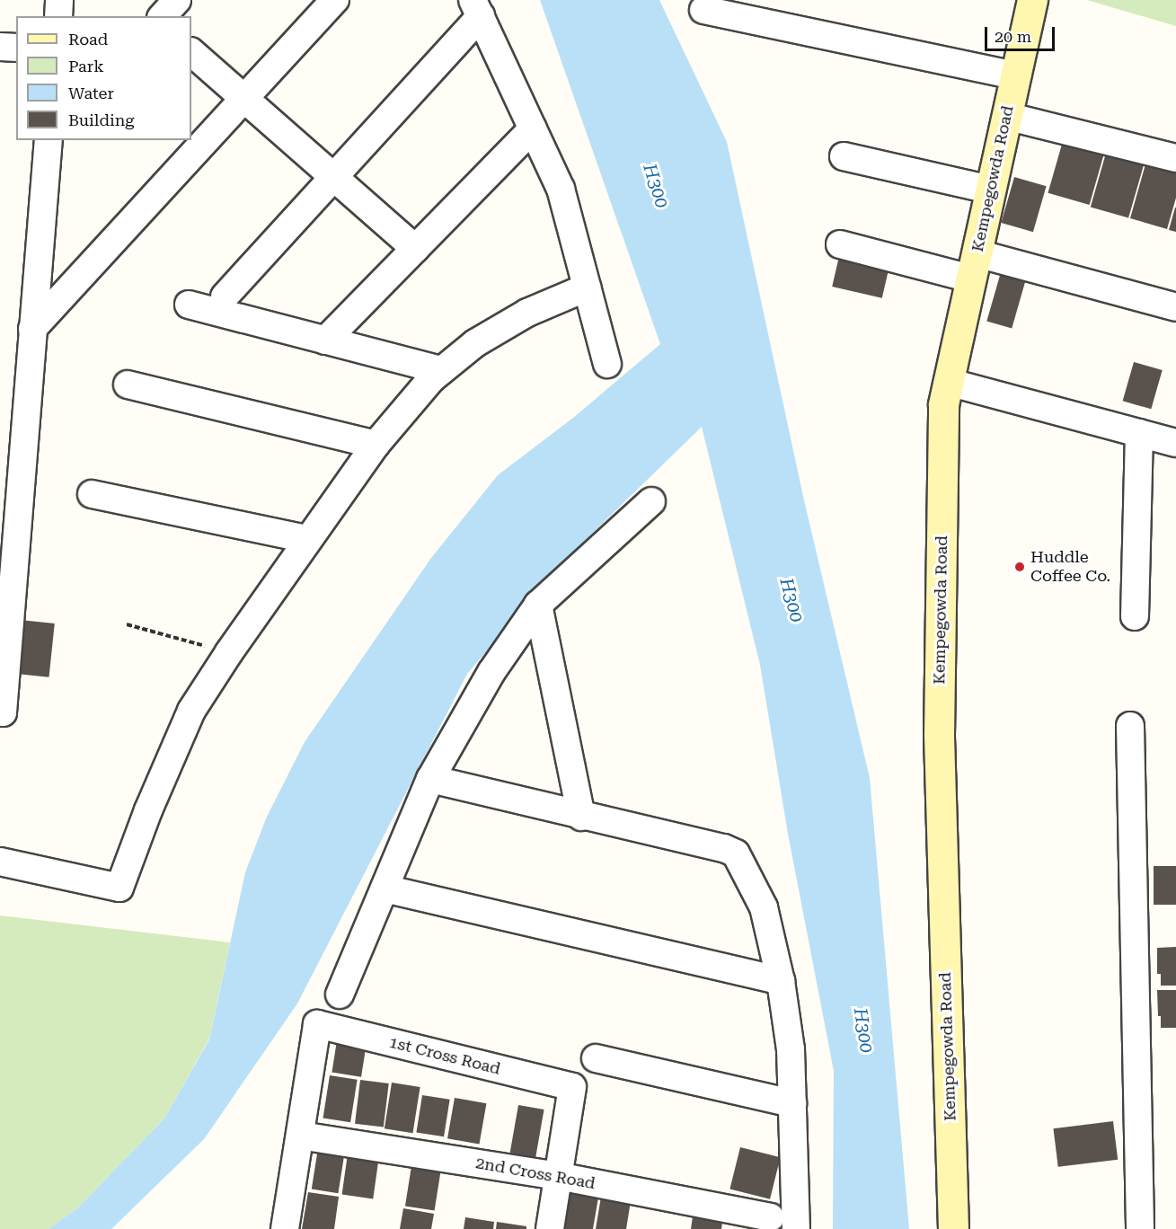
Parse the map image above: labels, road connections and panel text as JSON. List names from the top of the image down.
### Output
{
  "streets": {
    "street": ["Kempegowda Road", "1st Cross Road", "2nd Cross Road"]
  },
  "crossings": [
    ["1st Cross Road", "2nd Cross Road"]
  ],
  "water": ["H300"],
  "places": ["Huddle Coffee Co."],
  "legend": [
    "Road",
    "Park",
    "Water",
    "Building"
  ],
  "scale_bar": "20 m"
}
